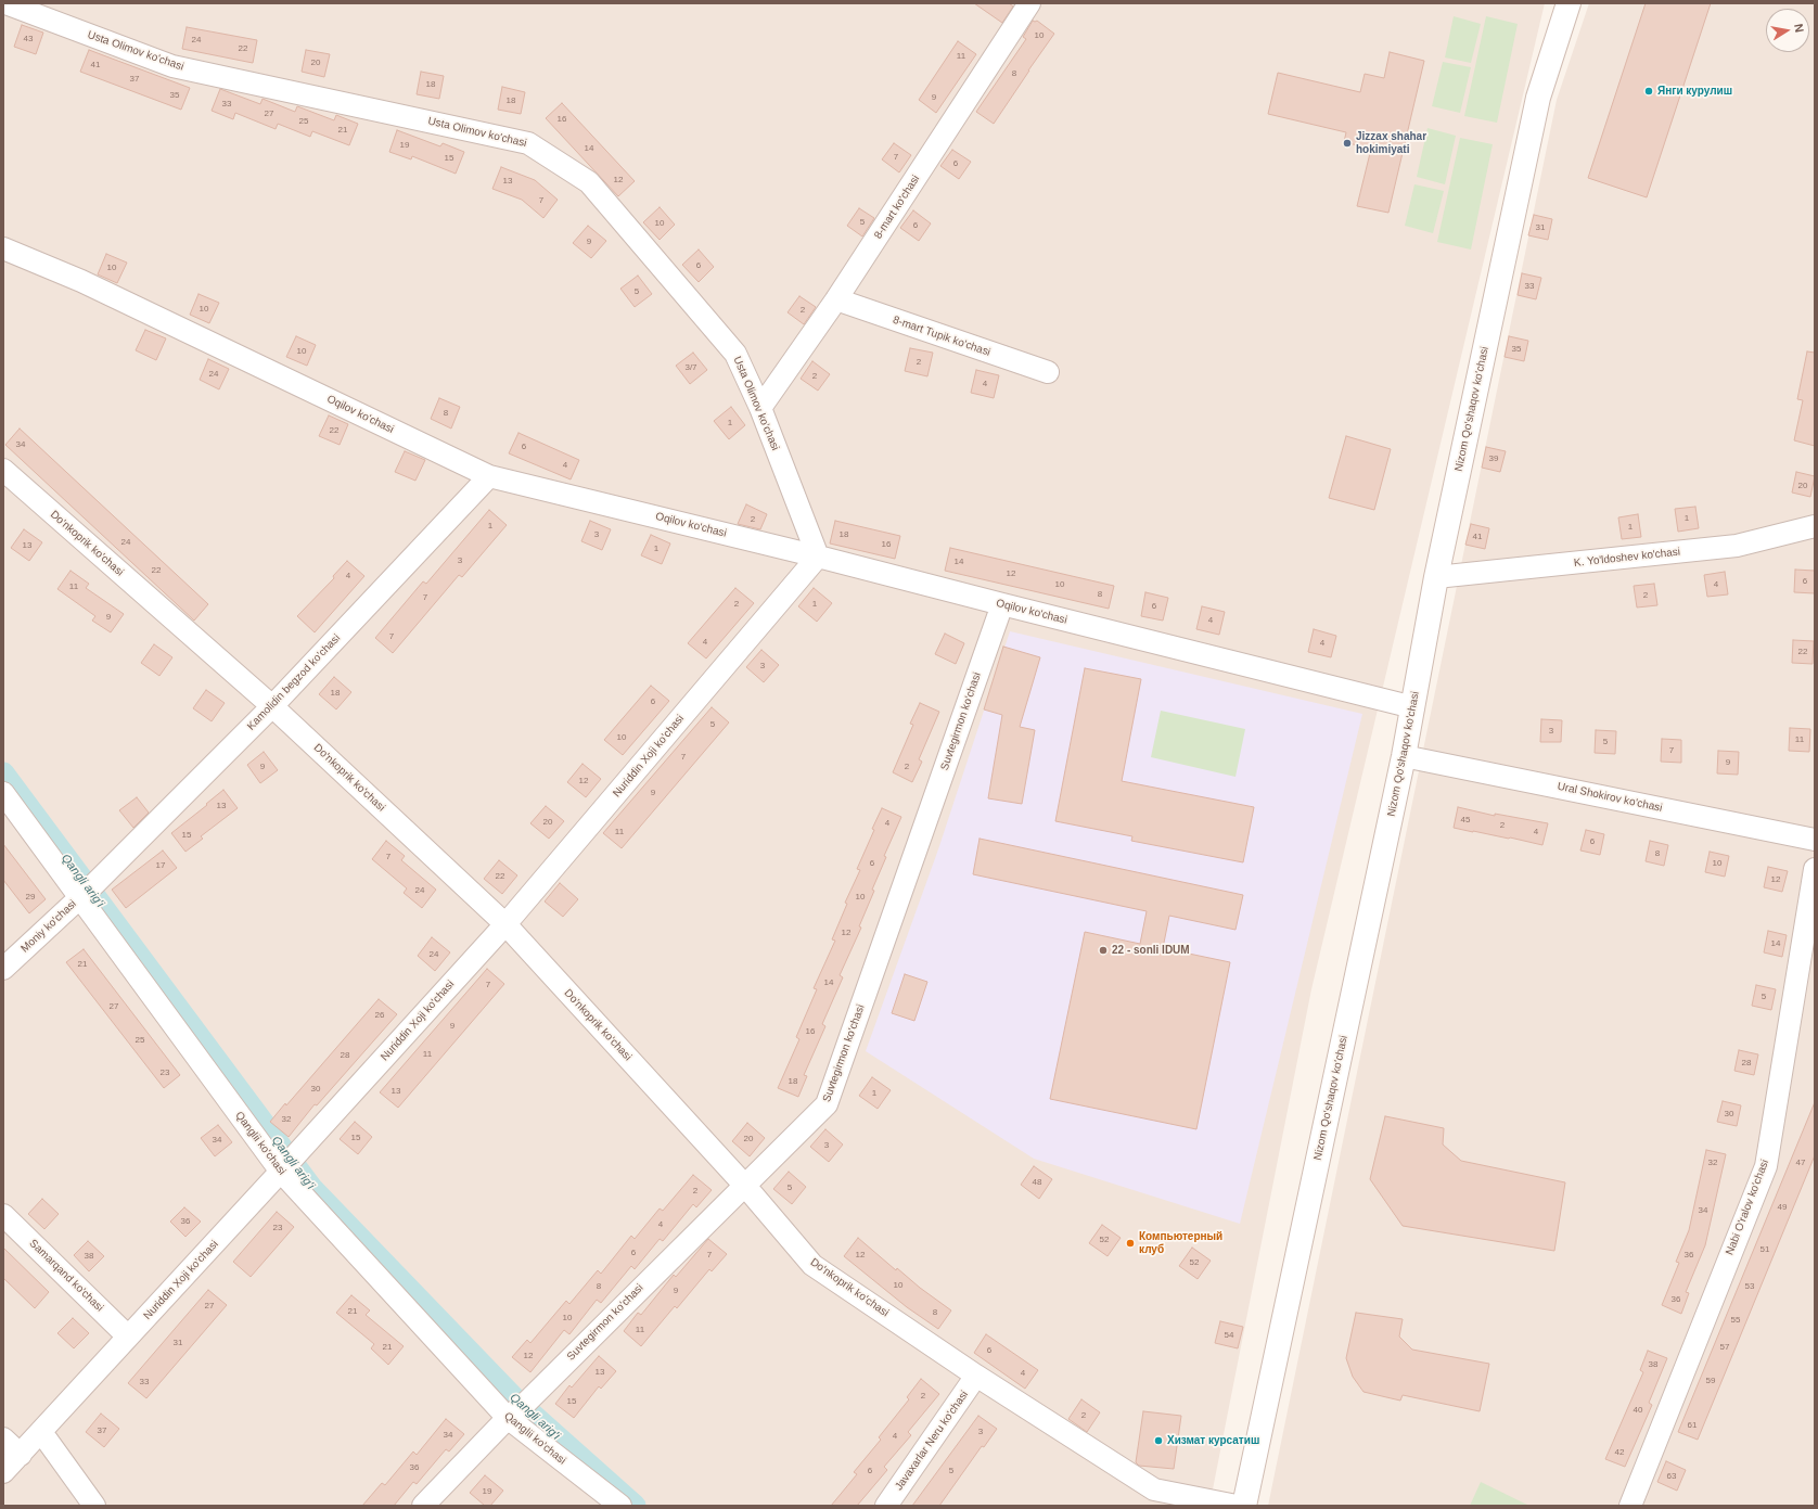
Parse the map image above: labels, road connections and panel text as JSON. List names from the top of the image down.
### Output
{
  "streets": {
    "main road": ["Nizom Qo'shaqov ko'chasi"],
    "street": [
      "Usta Olimov ko'chasi",
      "8-mart ko'chasi",
      "8-mart Tupik ko'chasi",
      "Oqilov ko'chasi",
      "Do'nkoprik ko'chasi",
      "K. Yo'ldoshev ko'chasi",
      "Kamolidin begzod ko'chasi",
      "Suvtegirmon ko'chasi",
      "Nuriddin Xoji ko'chasi",
      "Ural Shokirov ko'chasi",
      "Moniy ko'chasi",
      "Qanglii ko'chasi",
      "Nabi O'ralov ko'chasi",
      "Samarqand ko'chasi",
      "Javaxarlar Neru ko'chasi"
    ]
  },
  "crossings": [
    ["Usta Olimov ko'chasi", "8-mart ko'chasi"],
    ["Usta Olimov ko'chasi", "Oqilov ko'chasi"],
    ["Usta Olimov ko'chasi", "Nuriddin Xoji ko'chasi"],
    ["8-mart ko'chasi", "8-mart Tupik ko'chasi"],
    ["Nizom Qo'shaqov ko'chasi", "Oqilov ko'chasi"],
    ["Nizom Qo'shaqov ko'chasi", "K. Yo'ldoshev ko'chasi"],
    ["Nizom Qo'shaqov ko'chasi", "Ural Shokirov ko'chasi"],
    ["Oqilov ko'chasi", "Kamolidin begzod ko'chasi"],
    ["Oqilov ko'chasi", "Suvtegirmon ko'chasi"],
    ["Oqilov ko'chasi", "Nuriddin Xoji ko'chasi"],
    ["Do'nkoprik ko'chasi", "Kamolidin begzod ko'chasi"],
    ["Do'nkoprik ko'chasi", "Suvtegirmon ko'chasi"],
    ["Do'nkoprik ko'chasi", "Nuriddin Xoji ko'chasi"],
    ["Do'nkoprik ko'chasi", "Javaxarlar Neru ko'chasi"],
    ["Kamolidin begzod ko'chasi", "Moniy ko'chasi"],
    ["Kamolidin begzod ko'chasi", "Qanglii ko'chasi"],
    ["Suvtegirmon ko'chasi", "Qanglii ko'chasi"],
    ["Nuriddin Xoji ko'chasi", "Qanglii ko'chasi"],
    ["Nuriddin Xoji ko'chasi", "Samarqand ko'chasi"],
    ["Moniy ko'chasi", "Qanglii ko'chasi"]
  ],
  "water": ["Qangli arig'i"],
  "places": [
    "Янги курулиш",
    "Jizzax shahar hokimiyati",
    "22 - sonli IDUM",
    "Компьютерный клуб",
    "Хизмат курсатиш"
  ],
  "house_numbers": [
    "10",
    "43",
    "24",
    "22",
    "11",
    "20",
    "41",
    "8",
    "37",
    "18",
    "35",
    "9",
    "18",
    "33",
    "27",
    "16",
    "25",
    "21",
    "19",
    "14",
    "7",
    "15",
    "6",
    "12",
    "13",
    "7",
    "5",
    "10",
    "6",
    "31",
    "9",
    "6",
    "10",
    "33",
    "5",
    "10",
    "2",
    "35",
    "10",
    "2",
    "3/7",
    "24",
    "2",
    "4",
    "8",
    "1",
    "22",
    "34",
    "6",
    "39",
    "4",
    "20",
    "1",
    "2",
    "1",
    "1",
    "3",
    "18",
    "41",
    "24",
    "16",
    "13",
    "1",
    "3",
    "14",
    "22",
    "12",
    "4",
    "6",
    "10",
    "4",
    "11",
    "8",
    "2",
    "7",
    "2",
    "1",
    "6",
    "9",
    "4",
    "7",
    "4",
    "4",
    "22",
    "3",
    "18",
    "6",
    "5",
    "3",
    "10",
    "11",
    "5",
    "7",
    "7",
    "9",
    "9",
    "2",
    "12",
    "9",
    "13",
    "45",
    "20",
    "4",
    "2",
    "11",
    "4",
    "15",
    "6",
    "8",
    "7",
    "6",
    "10",
    "17",
    "22",
    "12",
    "24",
    "29",
    "10",
    "12",
    "14",
    "24",
    "21",
    "14",
    "7",
    "5",
    "27",
    "26",
    "9",
    "16",
    "25",
    "11",
    "28",
    "28",
    "23",
    "18",
    "30",
    "13",
    "1",
    "30",
    "32",
    "15",
    "20",
    "34",
    "3",
    "32",
    "47",
    "48",
    "5",
    "2",
    "49",
    "34",
    "36",
    "4",
    "23",
    "52",
    "51",
    "6",
    "7",
    "12",
    "36",
    "38",
    "52",
    "10",
    "8",
    "53",
    "9",
    "36",
    "27",
    "21",
    "8",
    "10",
    "55",
    "11",
    "54",
    "31",
    "21",
    "57",
    "6",
    "12",
    "38",
    "13",
    "4",
    "59",
    "33",
    "2",
    "15",
    "40",
    "2",
    "61",
    "37",
    "3",
    "34",
    "4",
    "42",
    "36",
    "6",
    "5",
    "63",
    "19"
  ],
  "north": "right"
}
